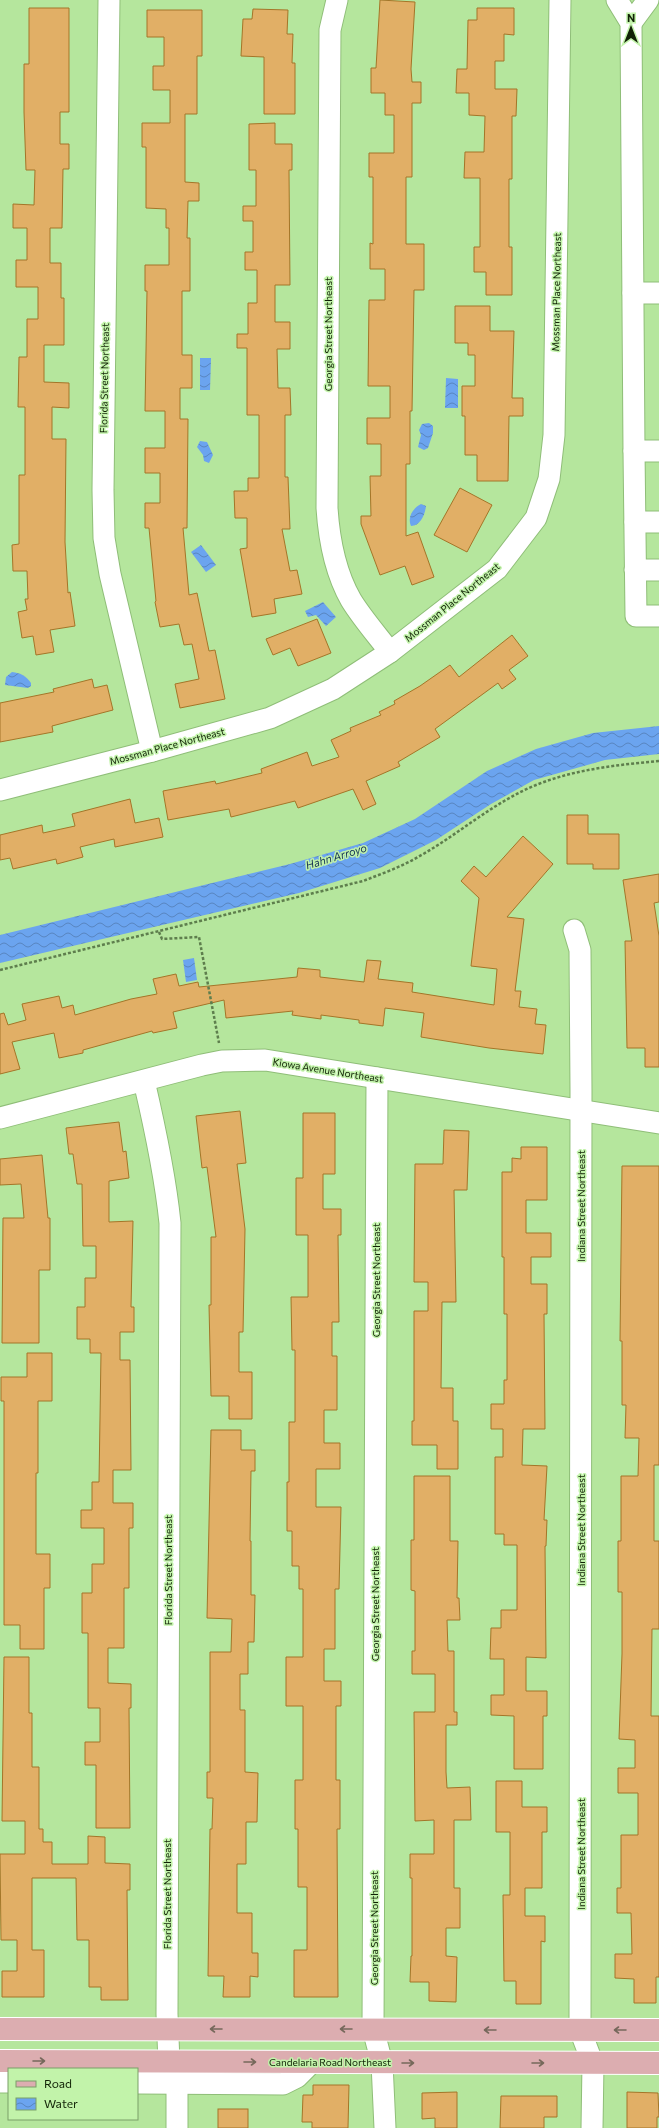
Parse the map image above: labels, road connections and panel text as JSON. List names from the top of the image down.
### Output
{
  "streets": {
    "main road": ["Candelaria Road Northeast"],
    "street": [
      "Mossman Place Northeast",
      "Georgia Street Northeast",
      "Florida Street Northeast",
      "Kiowa Avenue Northeast",
      "Indiana Street Northeast"
    ]
  },
  "crossings": [
    ["Mossman Place Northeast", "Georgia Street Northeast"],
    ["Mossman Place Northeast", "Florida Street Northeast"],
    ["Georgia Street Northeast", "Kiowa Avenue Northeast"],
    ["Georgia Street Northeast", "Candelaria Road Northeast"],
    ["Florida Street Northeast", "Kiowa Avenue Northeast"],
    ["Florida Street Northeast", "Candelaria Road Northeast"],
    ["Kiowa Avenue Northeast", "Indiana Street Northeast"],
    ["Indiana Street Northeast", "Candelaria Road Northeast"]
  ],
  "water": ["Hahn Arroyo"],
  "legend": ["Road", "Water"],
  "north": "top"
}
